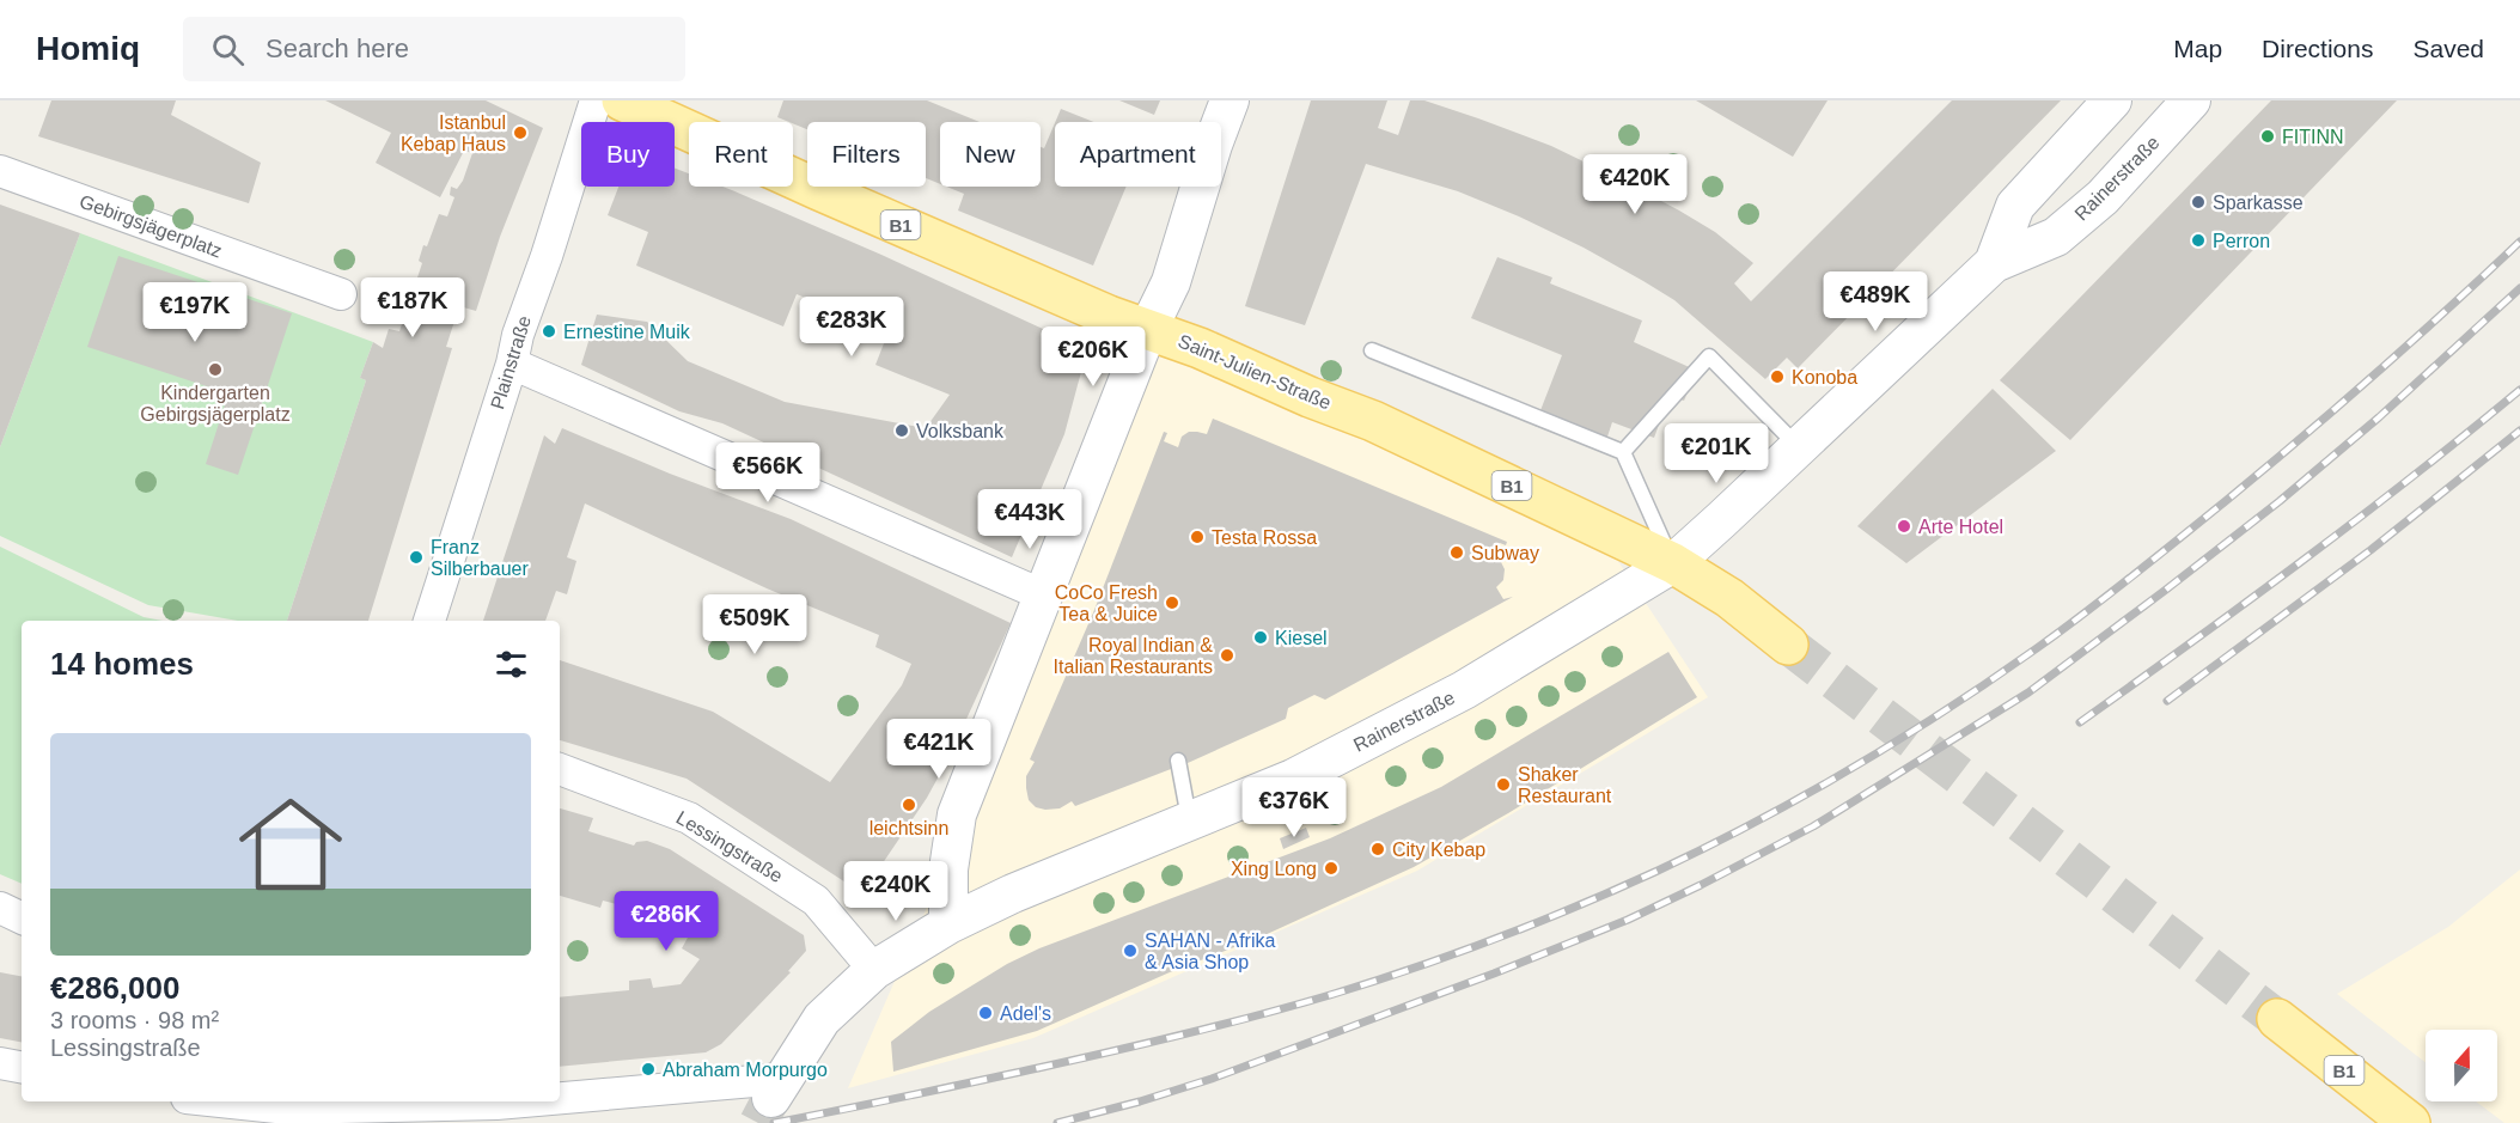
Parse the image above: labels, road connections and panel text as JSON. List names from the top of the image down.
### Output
{
  "streets": {
    "main road": ["B1", "Saint-Julien-Straße"],
    "street": [
      "Rainerstraße",
      "Gebirgsjägerplatz",
      "Plainstraße",
      "Lessingstraße"
    ]
  },
  "crossings": [
    ["Rainerstraße", "Saint-Julien-Straße"],
    ["Rainerstraße", "Lessingstraße"]
  ],
  "places": [
    "Istanbul Kebap Haus",
    "FITINN",
    "Sparkasse",
    "Perron",
    "Ernestine Muik",
    "Kindergarten Gebirgsjägerplatz",
    "Konoba",
    "Volksbank",
    "Arte Hotel",
    "Testa Rossa",
    "Subway",
    "Franz Silberbauer",
    "CoCo Fresh Tea & Juice",
    "Kiesel",
    "Royal Indian & Italian Restaurants",
    "Shaker Restaurant",
    "leichtsinn",
    "City Kebap",
    "Xing Long",
    "SAHAN - Afrika & Asia Shop",
    "Adel's",
    "Abraham Morpurgo"
  ],
  "north": "top",
  "page": {
    "header": "Homiq",
    "search": "Search here",
    "nav": ["Map", "Directions", "Saved"],
    "chip": [
      "Buy",
      "Rent",
      "Filters",
      "New",
      "Apartment"
    ],
    "price": [
      "€420K",
      "€489K",
      "€187K",
      "€197K",
      "€283K",
      "€206K",
      "€201K",
      "€566K",
      "€443K",
      "€509K",
      "€421K",
      "€376K",
      "€240K",
      "€286K"
    ],
    "heading": "14 homes",
    "list": [
      {
        "name": "€286,000",
        "note": "3 rooms · 98 m² · Lessingstraße"
      }
    ]
  }
}
